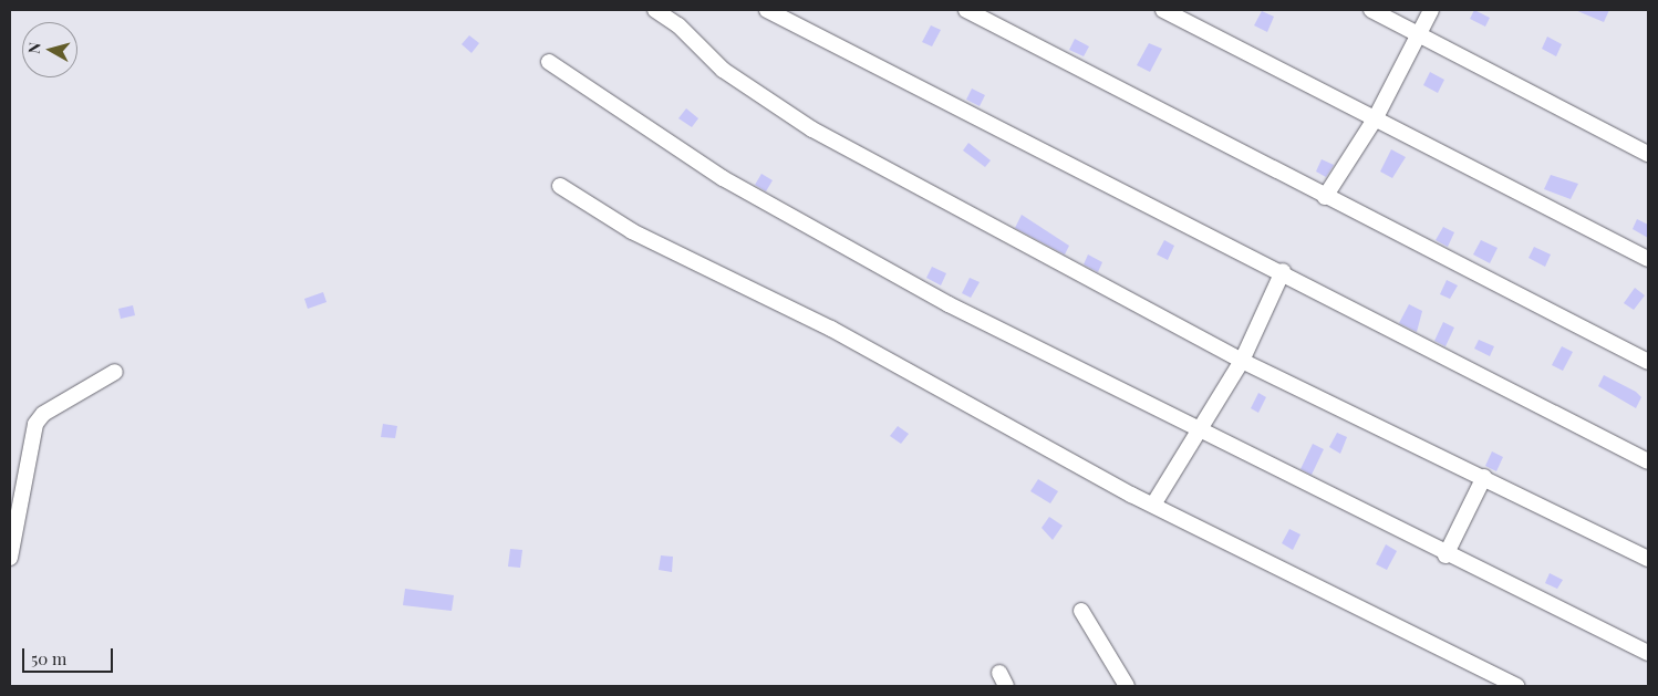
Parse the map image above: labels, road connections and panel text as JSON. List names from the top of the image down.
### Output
{
  "scale_bar": "50 m",
  "north": "left"
}
